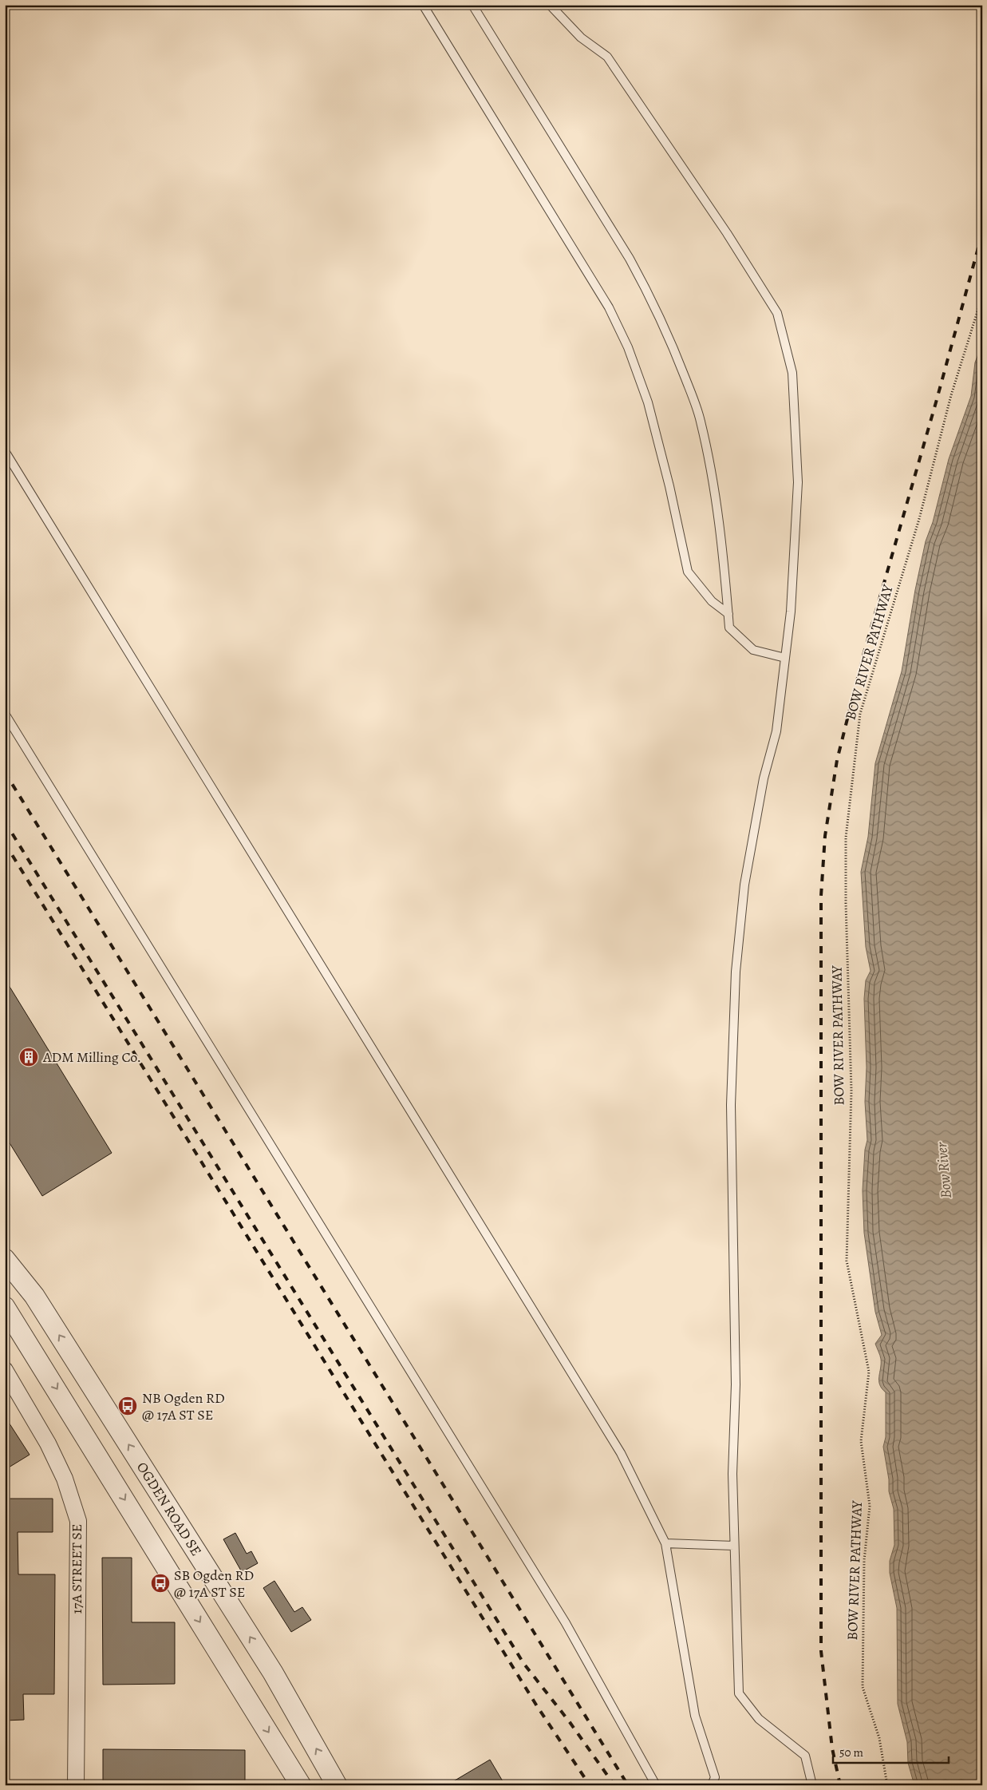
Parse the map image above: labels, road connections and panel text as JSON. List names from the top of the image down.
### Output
{
  "streets": {
    "street": ["OGDEN ROAD SE", "17A STREET SE"],
    "path": ["BOW RIVER PATHWAY"]
  },
  "water": ["Bow River"],
  "places": {
    "building": ["ADM Milling Co."],
    "bus stop": ["NB Ogden RD @ 17A ST SE", "SB Ogden RD @ 17A ST SE"]
  },
  "scale_bar": "50 m"
}
